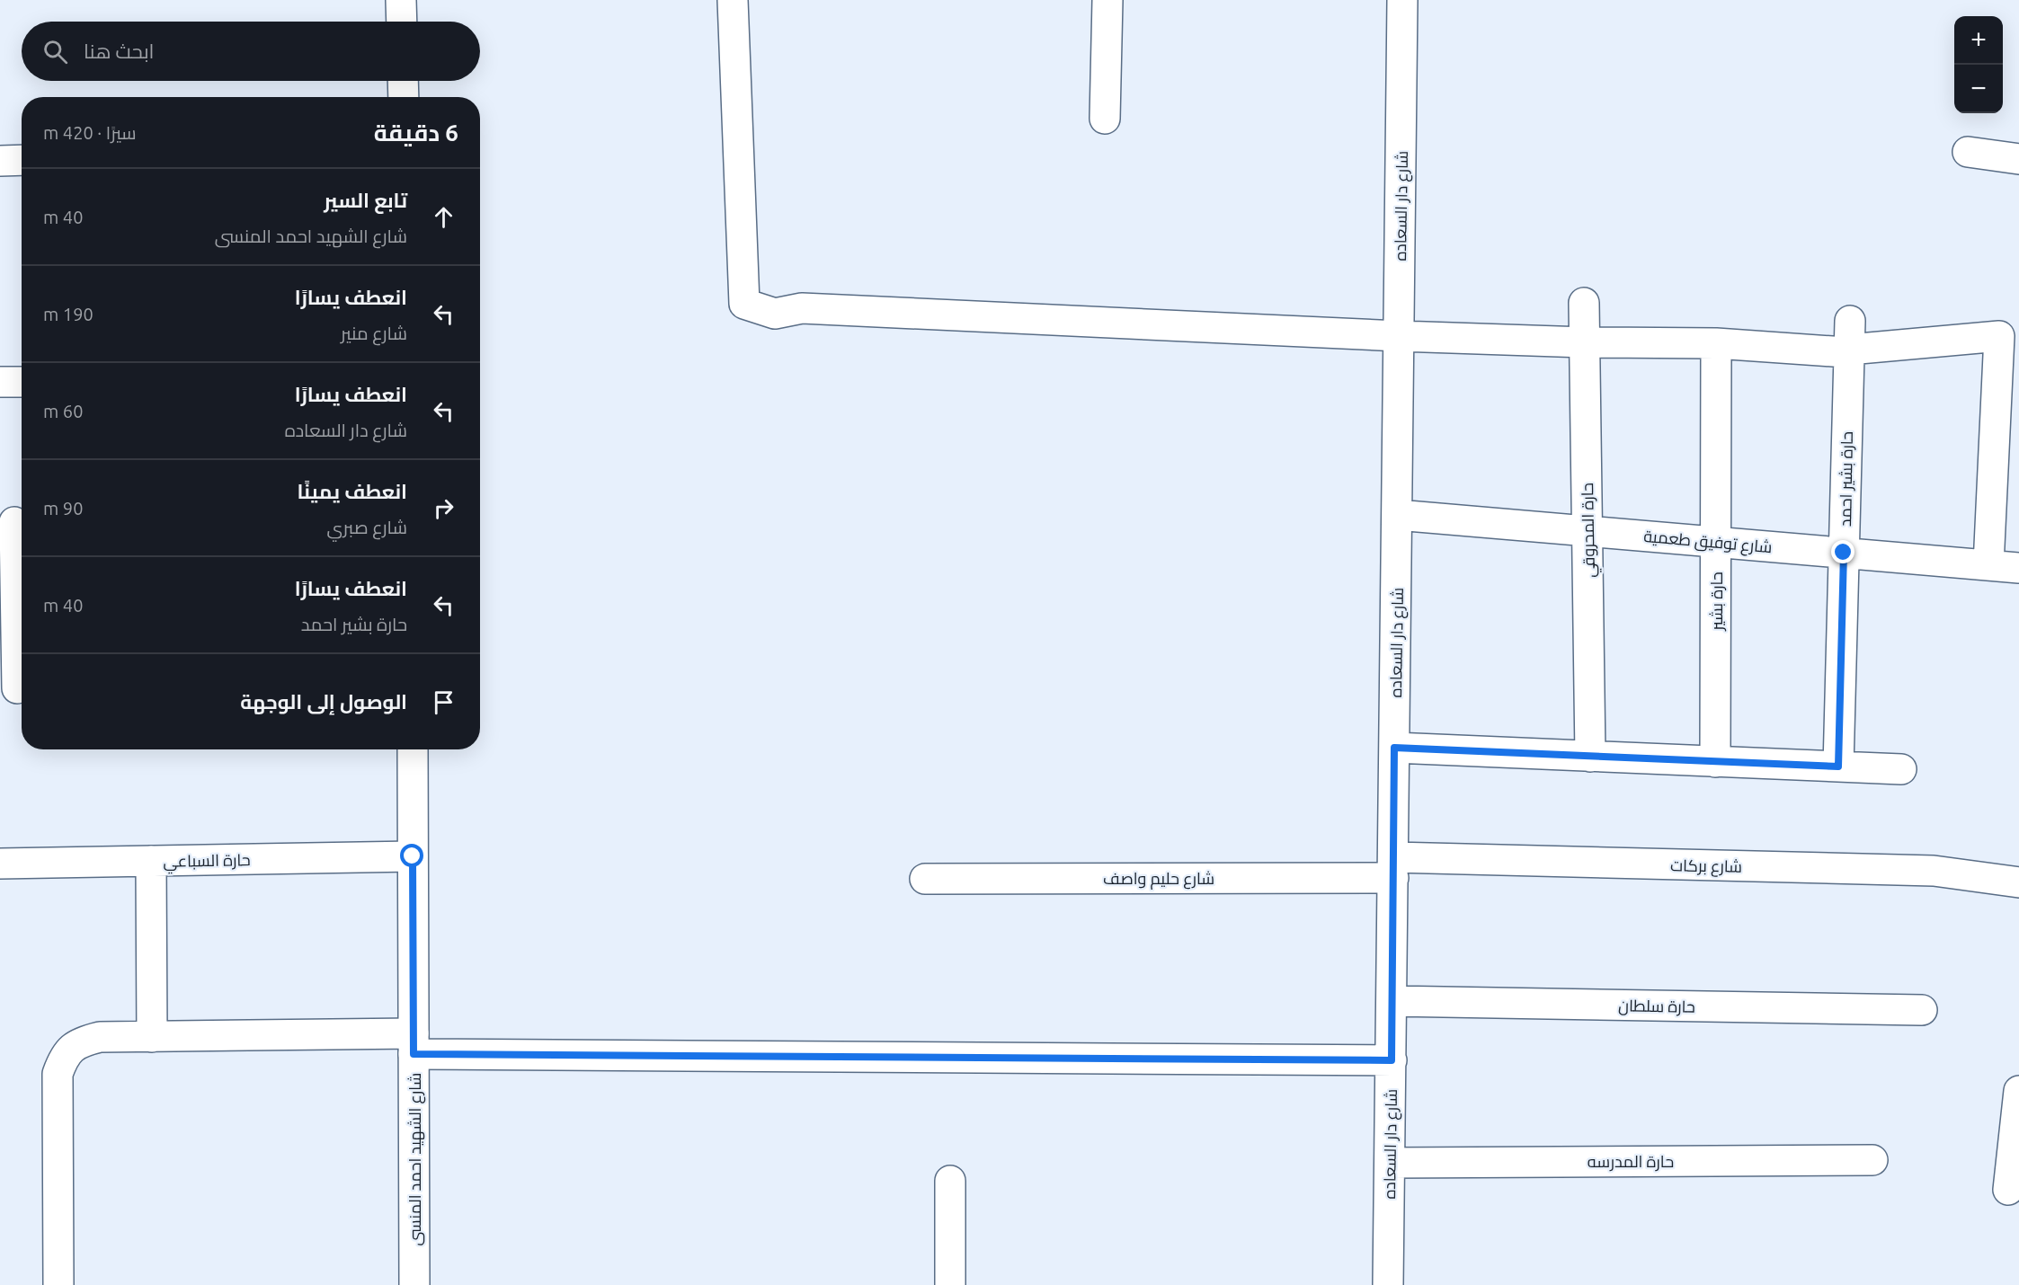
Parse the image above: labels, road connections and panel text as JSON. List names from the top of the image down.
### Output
{
  "streets": {
    "street": [
      "شارع دار السعاده",
      "حارة بشير احمد",
      "حارة المحروقي",
      "شارع توفيق طعمية",
      "حارة بشير",
      "حارة السباعي",
      "شارع بركات",
      "شارع حليم واصف",
      "حارة سلطان",
      "شارع الشهيد احمد المنسى",
      "حارة المدرسه"
    ]
  },
  "crossings": [
    ["شارع دار السعاده", "شارع توفيق طعمية"],
    ["شارع دار السعاده", "شارع بركات"],
    ["شارع دار السعاده", "شارع حليم واصف"],
    ["شارع دار السعاده", "حارة سلطان"],
    ["شارع دار السعاده", "حارة المدرسه"],
    ["حارة بشير احمد", "شارع توفيق طعمية"],
    ["حارة المحروقي", "شارع توفيق طعمية"],
    ["شارع توفيق طعمية", "حارة بشير"],
    ["حارة السباعي", "شارع الشهيد احمد المنسى"],
    ["شارع بركات", "شارع حليم واصف"]
  ],
  "page": {
    "map_buttons": ["+", "−"],
    "search": "ابحث هنا",
    "heading": ["6 دقيقة", "سيرًا · 420 m"],
    "list": [
      ["تابع السير", "شارع الشهيد احمد المنسى", "40 m"],
      ["انعطف يسارًا", "شارع منير", "190 m"],
      ["انعطف يسارًا", "شارع دار السعاده", "60 m"],
      ["انعطف يمينًا", "شارع صبري", "90 m"],
      ["انعطف يسارًا", "حارة بشير احمد", "40 m"],
      "الوصول إلى الوجهة"
    ]
  }
}
